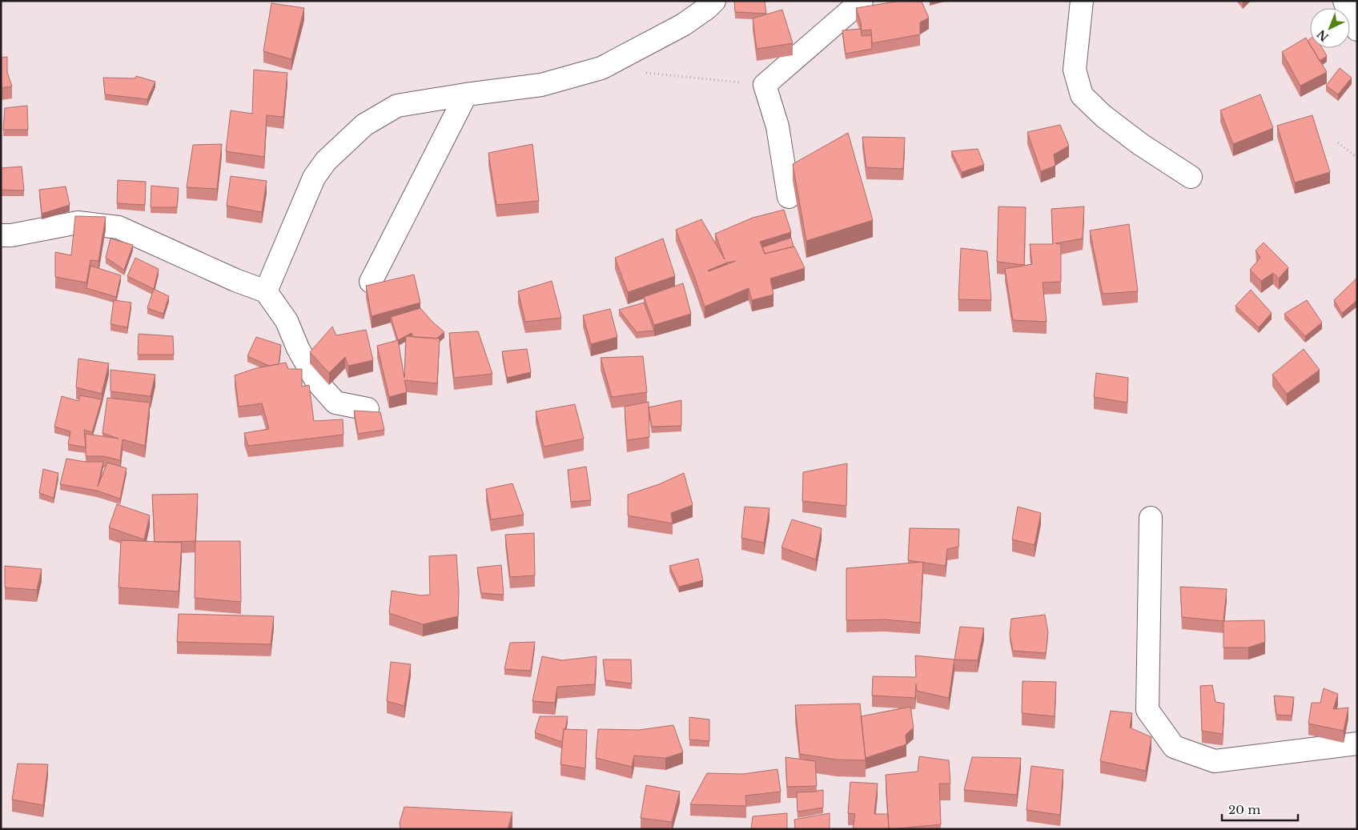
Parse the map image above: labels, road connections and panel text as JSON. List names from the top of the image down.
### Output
{
  "scale_bar": "20 m",
  "north": "bottom left"
}
